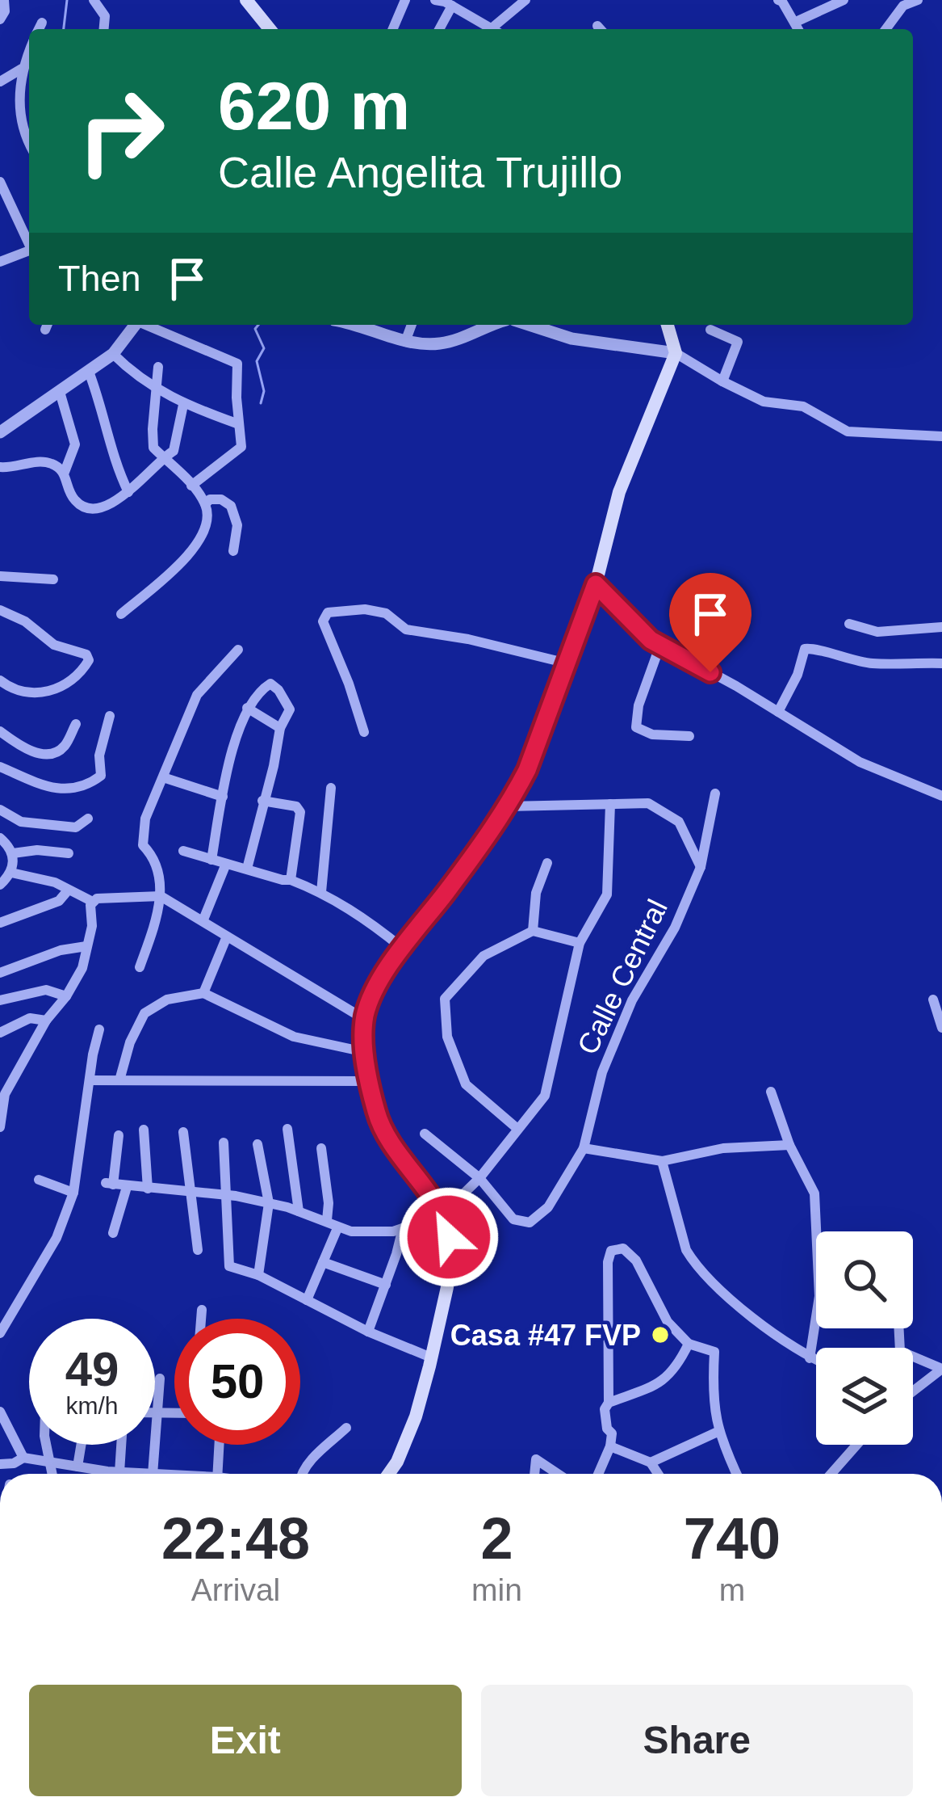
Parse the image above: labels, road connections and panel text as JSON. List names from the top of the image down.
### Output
{
  "streets": {
    "street": ["Calle Central"]
  },
  "places": ["Casa #47 FVP"],
  "page": {
    "turn": ["620 m", "Calle Angelita Trujillo"],
    "then": "Then",
    "speed": "49 km/h",
    "limit": "50",
    "eta": [
      "22:48",
      "Arrival",
      "2",
      "min",
      "740",
      "m"
    ],
    "buttons": ["Exit", "Share"]
  }
}
